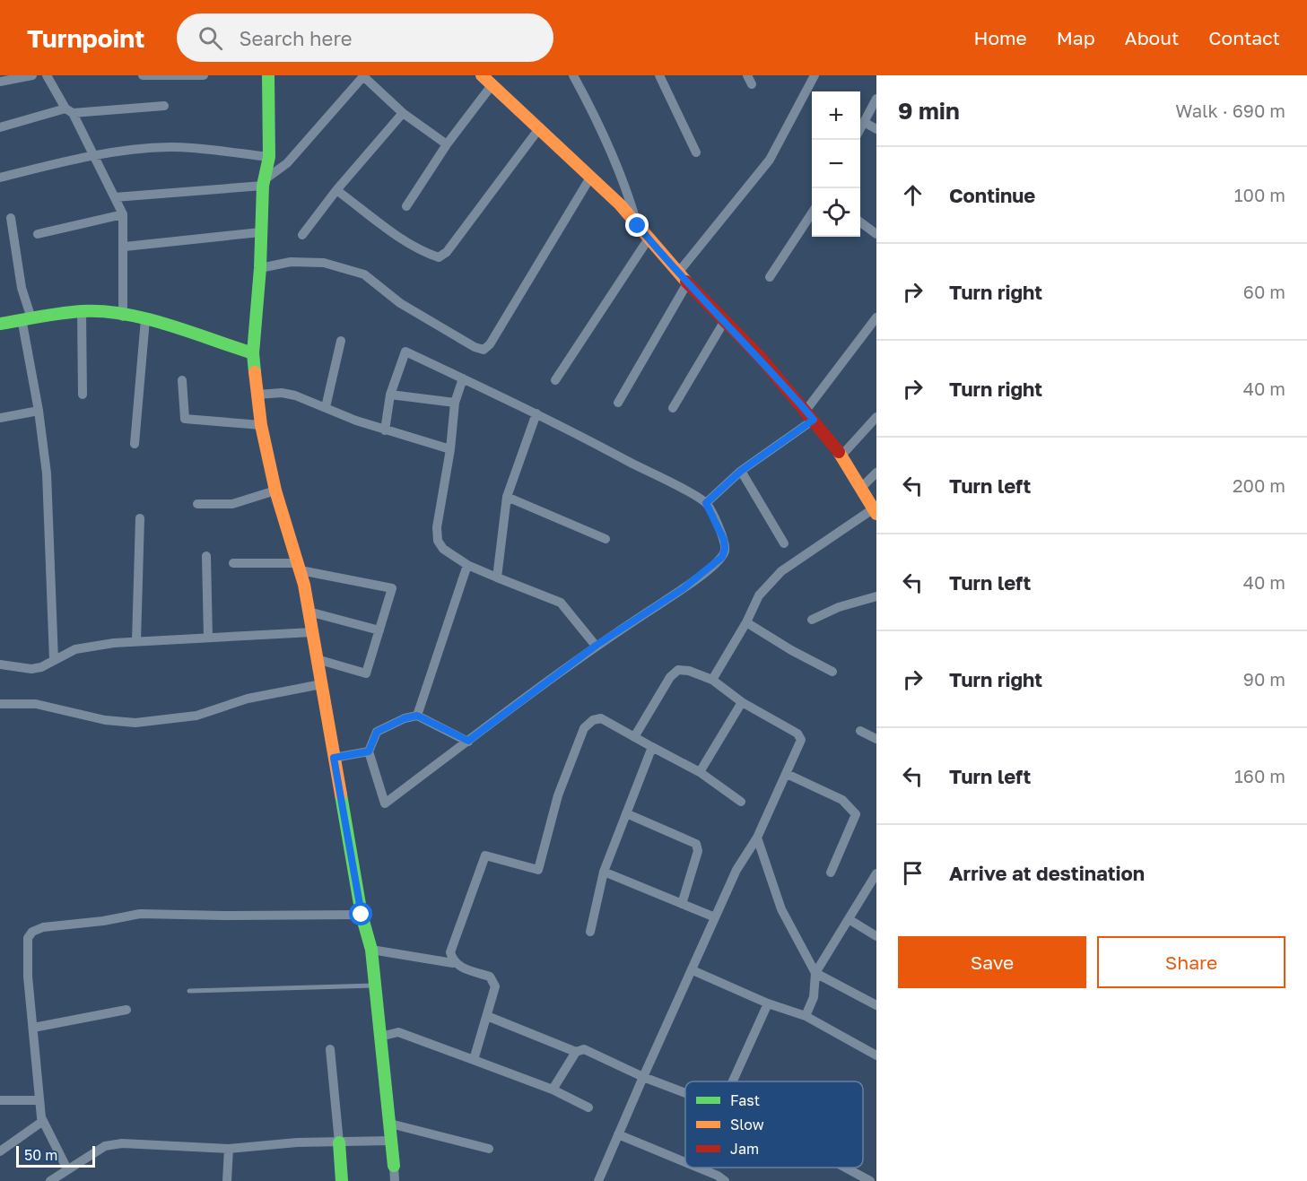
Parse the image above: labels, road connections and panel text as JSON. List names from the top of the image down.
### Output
{
  "legend": ["Fast", "Slow", "Jam"],
  "scale_bar": "50 m",
  "page": {
    "header": "Turnpoint",
    "search": "Search here",
    "nav": [
      "Home",
      "Map",
      "About",
      "Contact"
    ],
    "heading": ["9 min", "Walk · 690 m"],
    "map_buttons": ["+", "−"],
    "list": [
      ["Continue", "100 m"],
      ["Turn right", "60 m"],
      ["Turn right", "40 m"],
      ["Turn left", "200 m"],
      ["Turn left", "40 m"],
      ["Turn right", "90 m"],
      ["Turn left", "160 m"],
      "Arrive at destination"
    ],
    "buttons": ["Save", "Share"],
    "scale": "50 m"
  }
}
